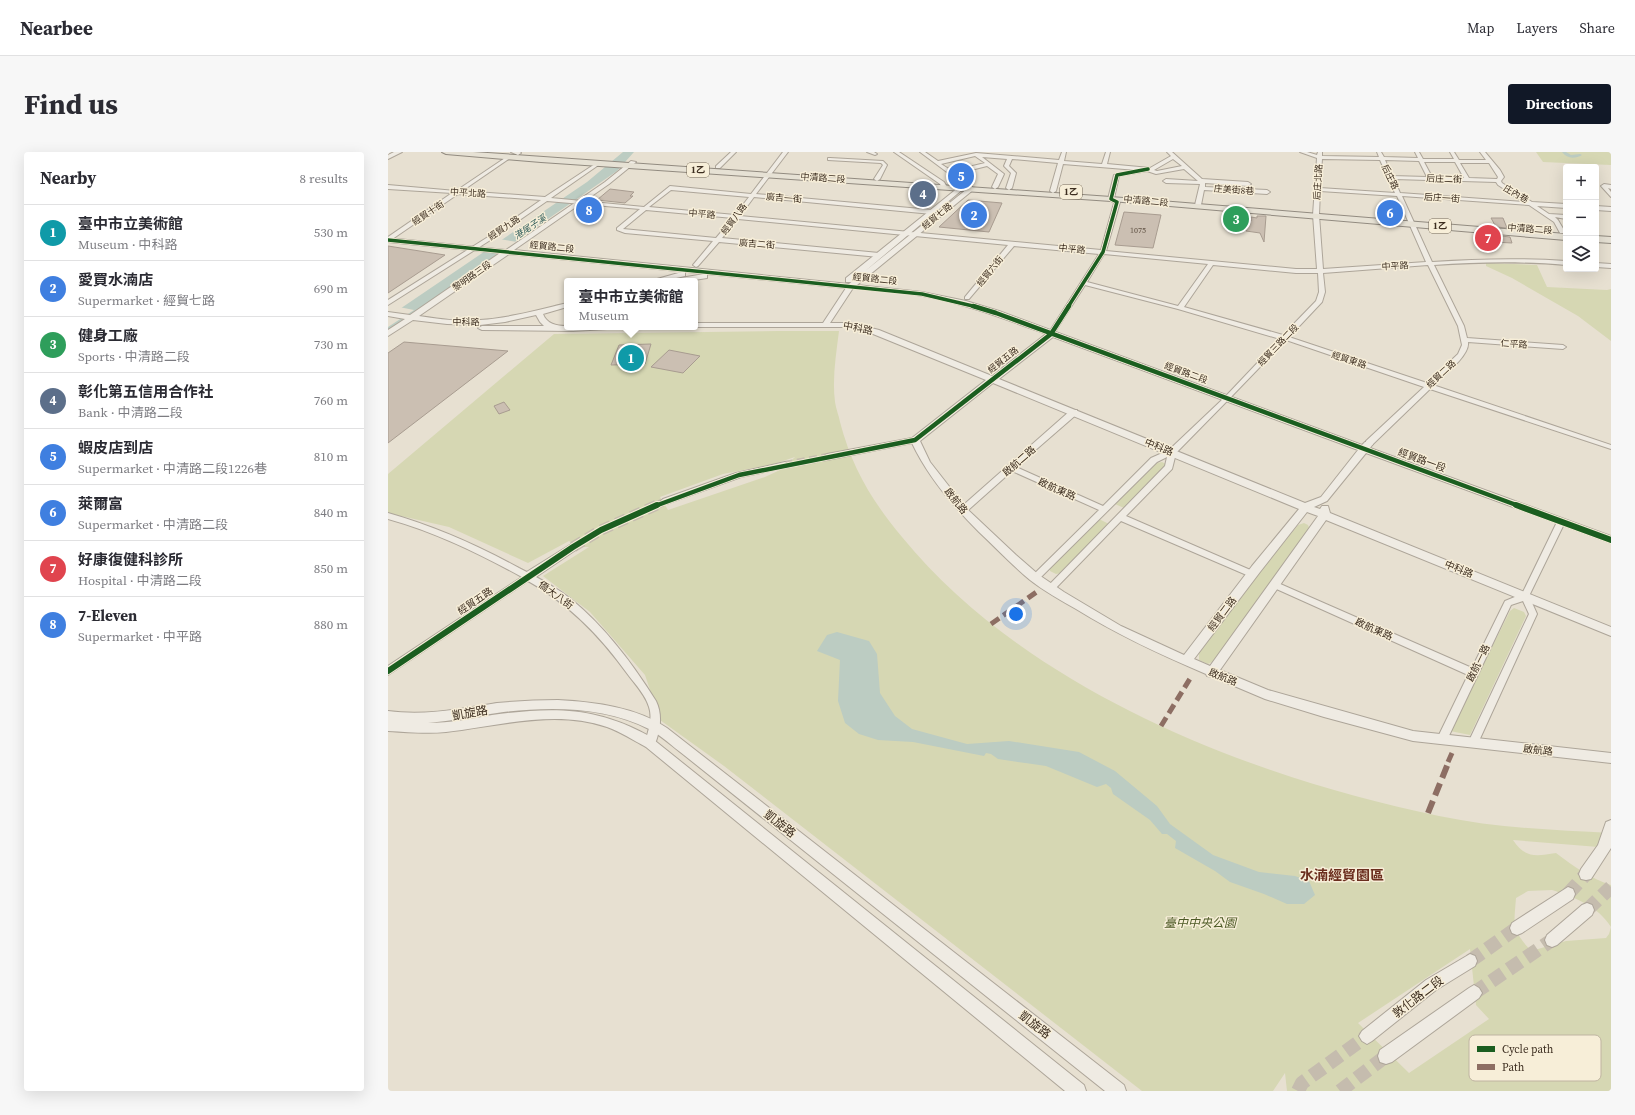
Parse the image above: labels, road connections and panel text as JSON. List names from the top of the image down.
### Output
{
  "streets": {
    "main road": ["1乙", "中清路二段"],
    "street": [
      "后庄路",
      "后庄二街",
      "后庄北路",
      "庄美街8巷",
      "中平北路",
      "庄內巷",
      "廣吉一街",
      "后庄一街",
      "經貿十街",
      "中平路",
      "經貿七路",
      "經貿八路",
      "經貿九路",
      "廣吉二街",
      "經貿路二段",
      "經貿六街",
      "黎明路三段",
      "中科路",
      "仁平路",
      "經貿三路二段",
      "經貿五路",
      "經貿東路",
      "經貿二路",
      "經貿路一段",
      "啟航二路",
      "啟航東路",
      "啟航路",
      "僑大八街",
      "啟航一路",
      "凱旋路",
      "敦化路二段"
    ]
  },
  "crossings": [
    ["1乙", "中清路二段"],
    ["1乙", "經貿十街"],
    ["1乙", "經貿九路"],
    ["1乙", "黎明路三段"],
    ["后庄路", "中清路二段"],
    ["后庄路", "后庄二街"],
    ["后庄路", "后庄一街"],
    ["中清路二段", "后庄北路"],
    ["中清路二段", "經貿七路"],
    ["中清路二段", "經貿八路"],
    ["中清路二段", "黎明路三段"],
    ["中清路二段", "經貿三路二段"],
    ["中清路二段", "經貿五路"],
    ["后庄二街", "庄內巷"],
    ["后庄北路", "后庄一街"],
    ["后庄北路", "經貿三路二段"],
    ["中平北路", "經貿十街"],
    ["中平北路", "中平路"],
    ["中平北路", "經貿九路"],
    ["中平北路", "黎明路三段"],
    ["庄內巷", "后庄一街"],
    ["廣吉一街", "中平路"],
    ["廣吉一街", "經貿七路"],
    ["廣吉一街", "經貿八路"],
    ["廣吉一街", "廣吉二街"],
    ["中平路", "經貿七路"],
    ["中平路", "經貿八路"],
    ["中平路", "廣吉二街"],
    ["中平路", "經貿六街"],
    ["中平路", "黎明路三段"],
    ["中平路", "經貿三路二段"],
    ["中平路", "經貿五路"],
    ["經貿七路", "廣吉二街"],
    ["經貿七路", "經貿路二段"],
    ["經貿七路", "中科路"],
    ["經貿八路", "廣吉二街"],
    ["經貿八路", "經貿路二段"],
    ["經貿九路", "經貿路二段"],
    ["經貿路二段", "經貿六街"],
    ["經貿路二段", "黎明路三段"],
    ["經貿路二段", "經貿三路二段"],
    ["經貿路二段", "經貿五路"],
    ["經貿路二段", "經貿路一段"],
    ["黎明路三段", "中科路"],
    ["中科路", "經貿三路二段"],
    ["中科路", "經貿五路"],
    ["中科路", "經貿二路"],
    ["中科路", "啟航二路"],
    ["中科路", "啟航一路"],
    ["仁平路", "經貿二路"],
    ["經貿三路二段", "經貿東路"],
    ["經貿三路二段", "經貿路一段"],
    ["經貿三路二段", "啟航東路"],
    ["經貿三路二段", "啟航路"],
    ["經貿五路", "經貿東路"],
    ["經貿五路", "啟航路"],
    ["經貿五路", "僑大八街"],
    ["經貿東路", "經貿二路"],
    ["經貿二路", "經貿路一段"],
    ["經貿二路", "啟航路"],
    ["啟航二路", "啟航東路"],
    ["啟航二路", "啟航路"],
    ["啟航東路", "啟航一路"],
    ["啟航路", "啟航一路"],
    ["僑大八街", "凱旋路"]
  ],
  "districts": ["水湳經貿園區"],
  "water": ["港尾子溪"],
  "parks": ["臺中中央公園"],
  "house_numbers": ["1075"],
  "legend": ["Cycle path", "Path"],
  "page": {
    "header": "Nearbee",
    "nav": ["Map", "Layers", "Share"],
    "buttons": "Directions",
    "title": "Find us",
    "heading": ["Nearby", "8 results"],
    "pins": [
      "5",
      "4",
      "8",
      "6",
      "2",
      "3",
      "7",
      "1"
    ],
    "map_buttons": ["+", "−"],
    "list": [
      {
        "mark": "1",
        "name": "臺中市立美術館",
        "note": "Museum · 中科路",
        "value": "530 m"
      },
      {
        "mark": "2",
        "name": "愛買水湳店",
        "note": "Supermarket · 經貿七路",
        "value": "690 m"
      },
      {
        "mark": "3",
        "name": "健身工廠",
        "note": "Sports · 中清路二段",
        "value": "730 m"
      },
      {
        "mark": "4",
        "name": "彰化第五信用合作社",
        "note": "Bank · 中清路二段",
        "value": "760 m"
      },
      {
        "mark": "5",
        "name": "蝦皮店到店",
        "note": "Supermarket · 中清路二段1226巷",
        "value": "810 m"
      },
      {
        "mark": "6",
        "name": "萊爾富",
        "note": "Supermarket · 中清路二段",
        "value": "840 m"
      },
      {
        "mark": "7",
        "name": "好康復健科診所",
        "note": "Hospital · 中清路二段",
        "value": "850 m"
      },
      {
        "mark": "8",
        "name": "7-Eleven",
        "note": "Supermarket · 中平路",
        "value": "880 m"
      }
    ],
    "popup": ["臺中市立美術館", "Museum"]
  }
}
